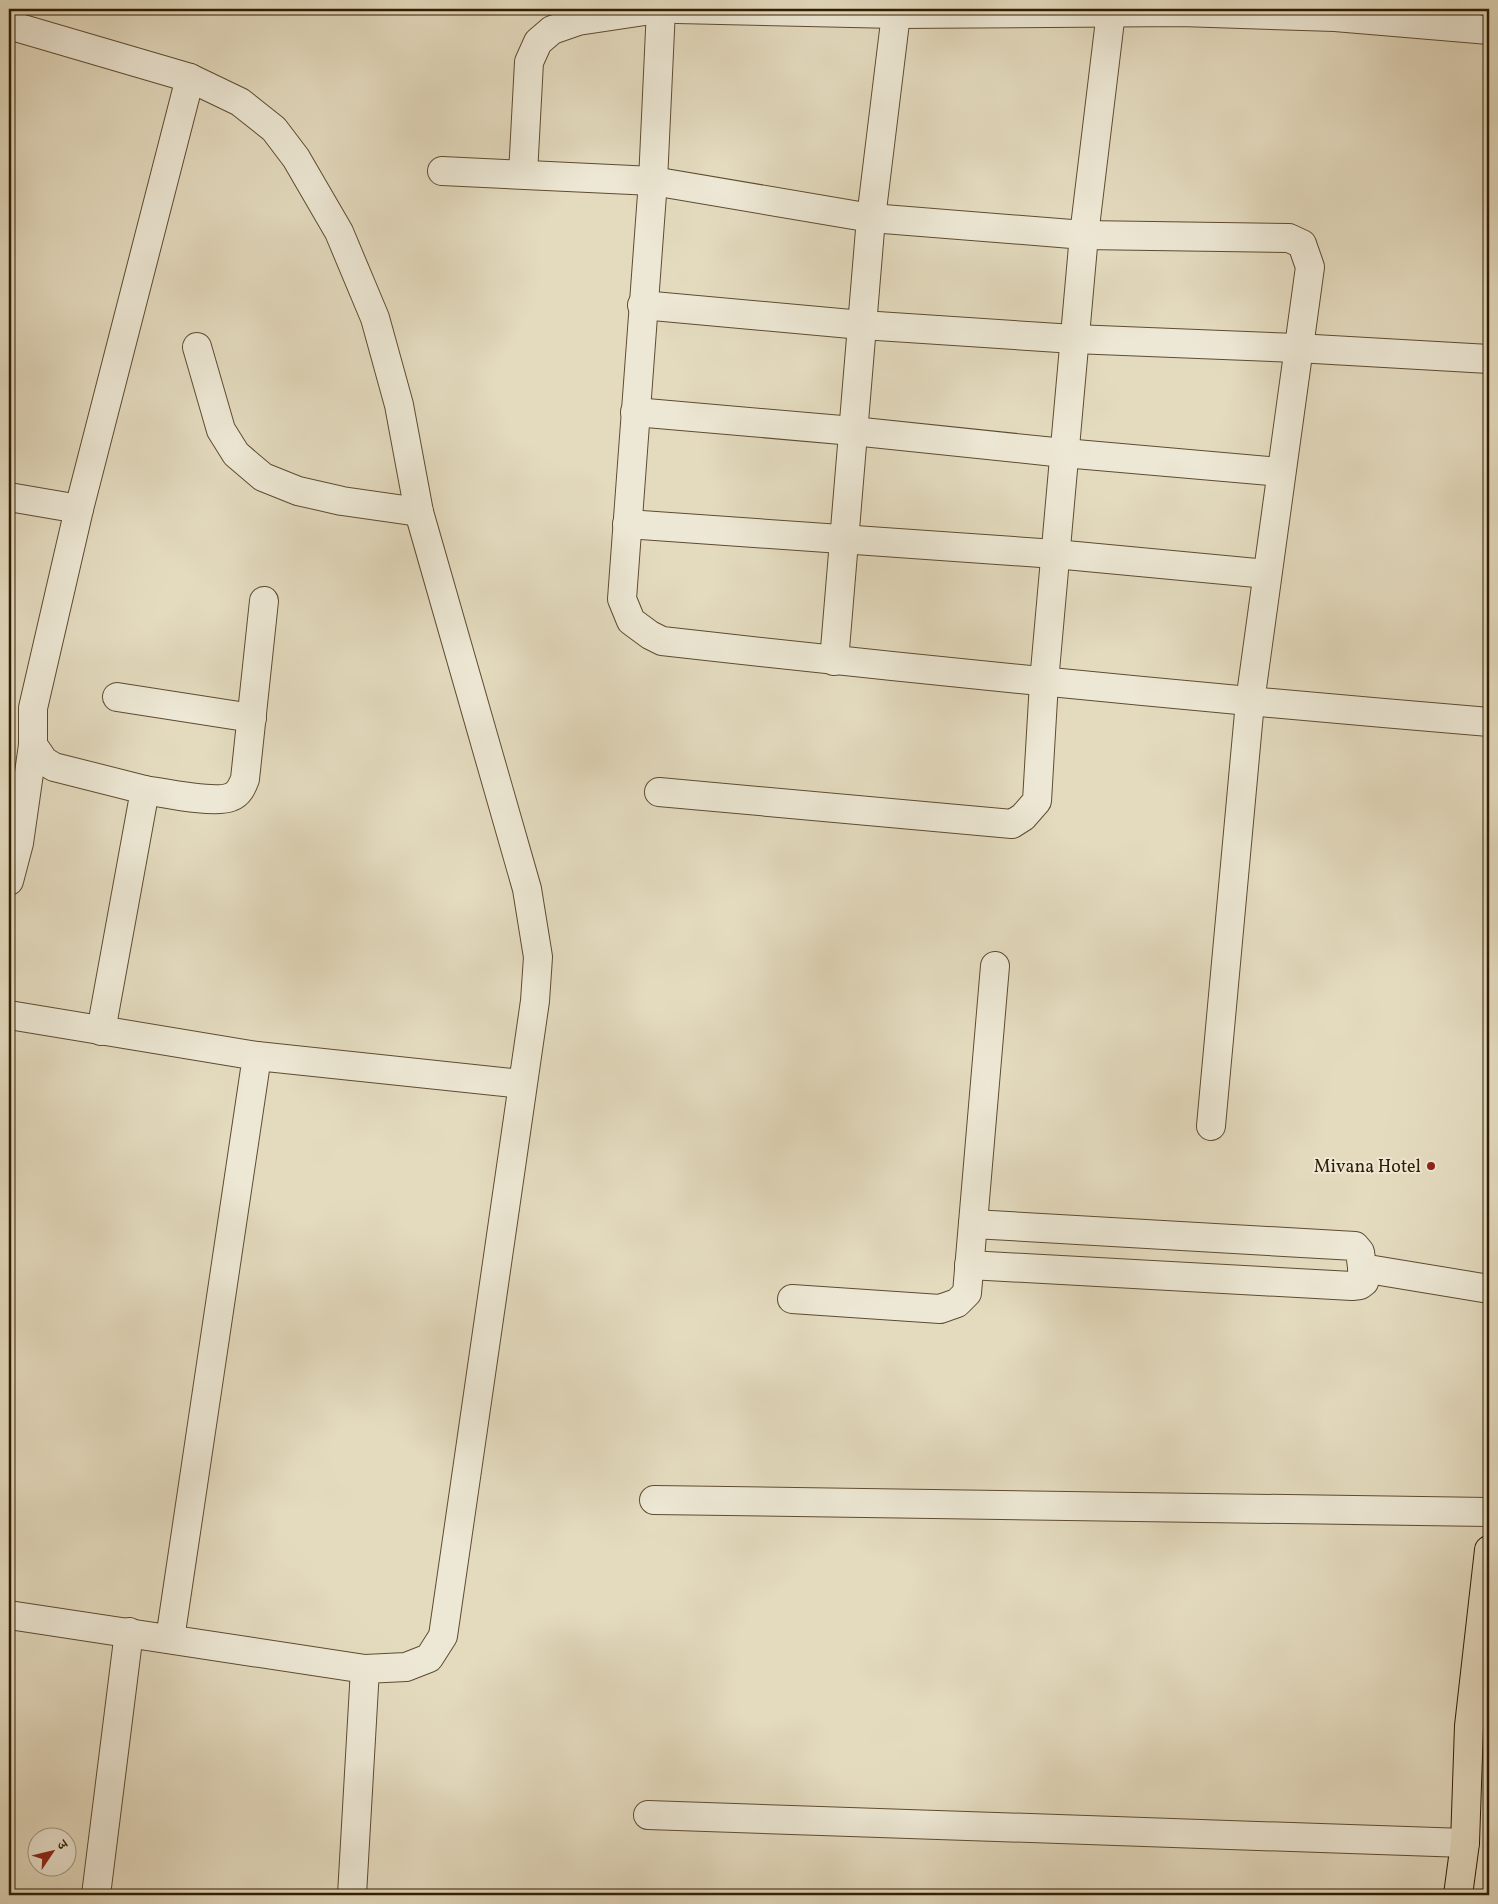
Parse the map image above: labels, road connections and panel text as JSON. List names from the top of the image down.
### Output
{
  "places": ["Mivana Hotel"],
  "north": "top right"
}
